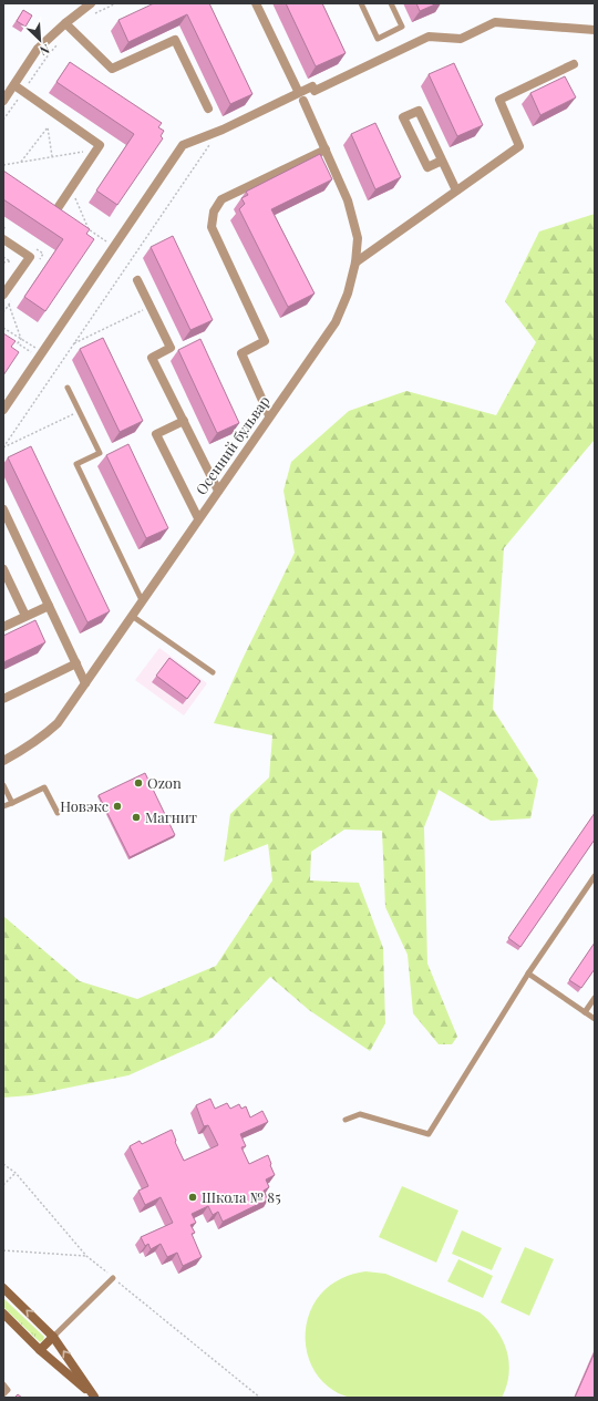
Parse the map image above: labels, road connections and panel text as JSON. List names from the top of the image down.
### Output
{
  "streets": {
    "street": ["Осенний бульвар"]
  },
  "places": [
    "Ozon",
    "Новэкс",
    "Магнит",
    "Школа № 85"
  ],
  "north": "bottom right"
}
